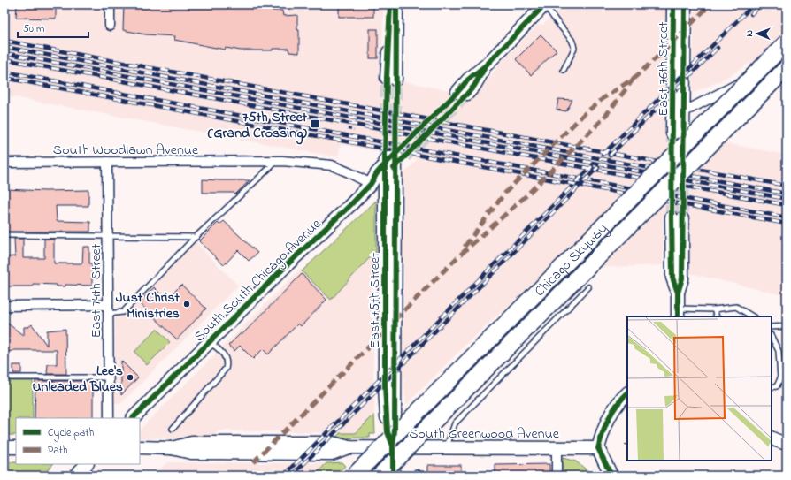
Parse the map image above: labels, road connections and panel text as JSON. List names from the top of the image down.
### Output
{
  "streets": {
    "highway": ["Chicago Skyway"],
    "street": [
      "East 76th Street",
      "South Woodlawn Avenue",
      "South South Chicago Avenue",
      "East 74th Street",
      "East 75th Street",
      "South Greenwood Avenue"
    ]
  },
  "crossings": [
    ["South Woodlawn Avenue", "South South Chicago Avenue"],
    ["South Woodlawn Avenue", "East 74th Street"],
    ["South South Chicago Avenue", "East 75th Street"],
    ["East 75th Street", "South Greenwood Avenue"]
  ],
  "places": {
    "transit": ["75th Street (Grand Crossing)"],
    "other": ["Just Christ Ministries", "Lee's Unleaded Blues"]
  },
  "legend": ["Cycle path", "Path"],
  "scale_bar": "50 m",
  "north": "left"
}
